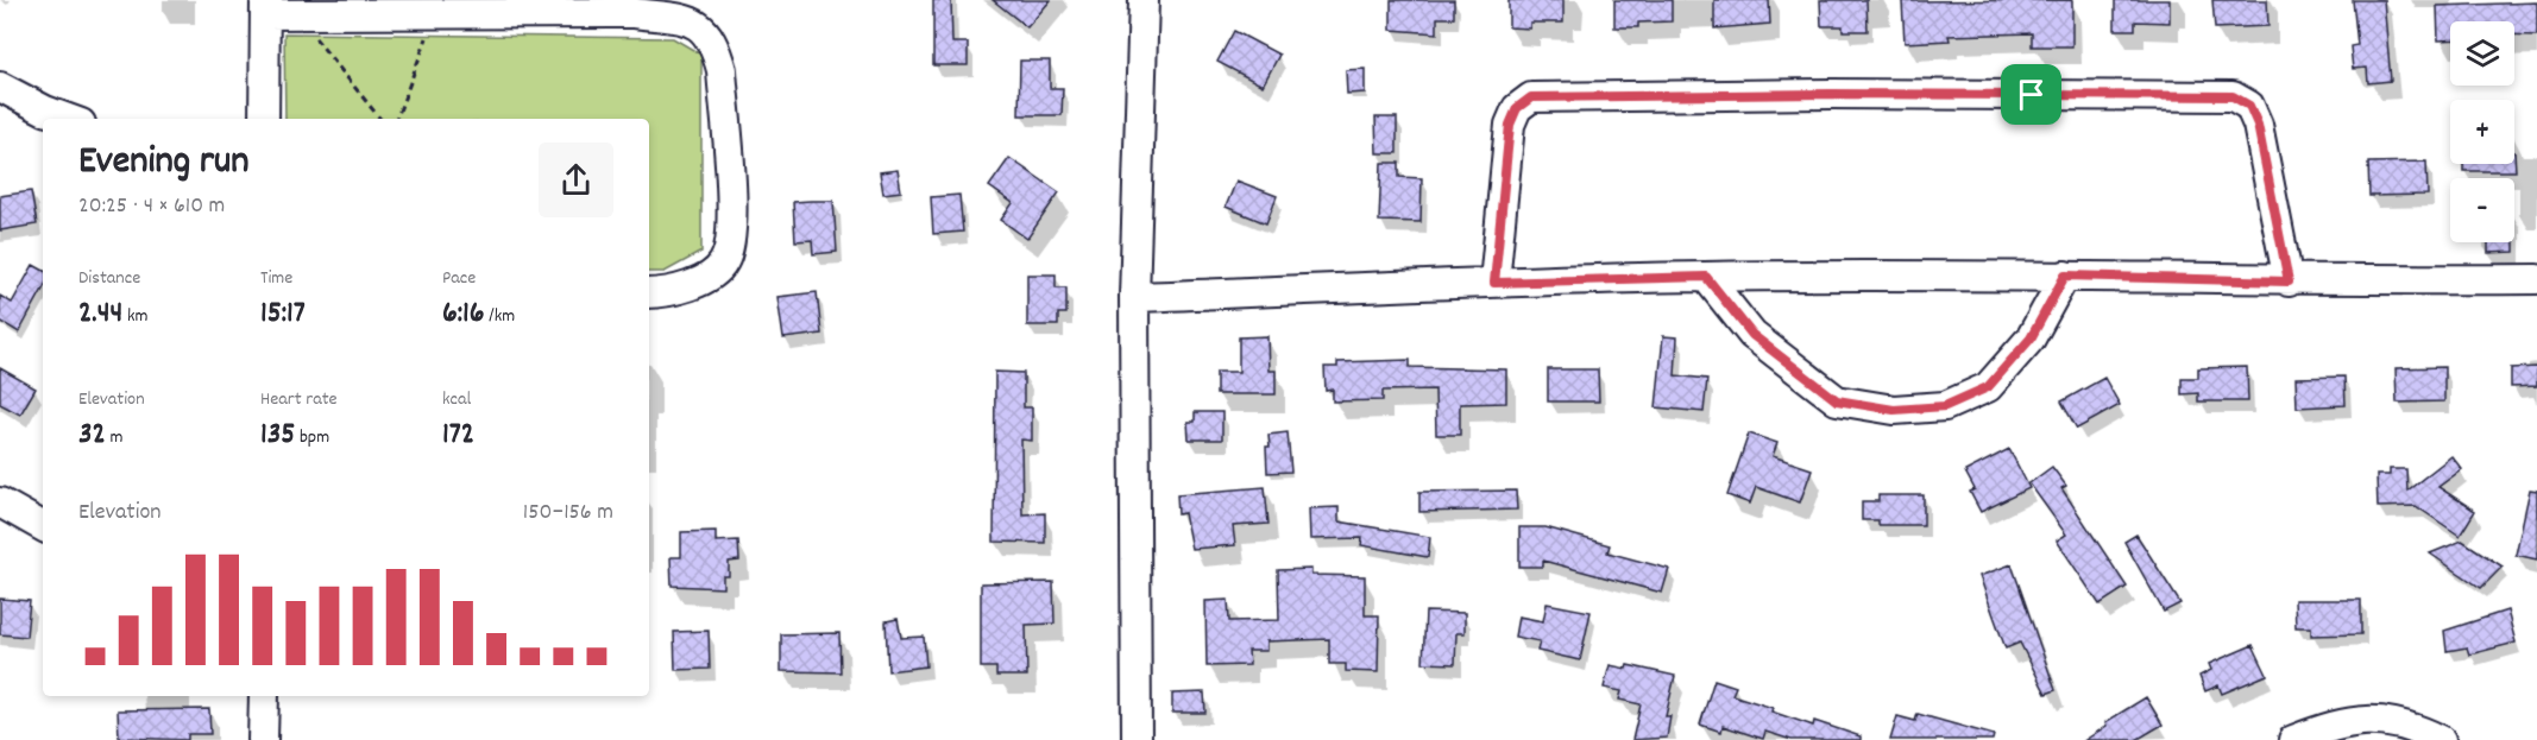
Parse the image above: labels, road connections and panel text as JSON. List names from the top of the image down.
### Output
{
  "page": {
    "map_buttons": ["+", "−"],
    "heading": ["Evening run", "20:25 · 4 × 610 m"],
    "stats": [
      ["Distance", "2.44 km"],
      ["Time", "15:17"],
      ["Pace", "6:16 /km"],
      ["Elevation", "32 m"],
      ["Heart rate", "135 bpm"],
      ["kcal", "172"]
    ],
    "chart": ["Elevation", "150–156 m"]
  }
}
